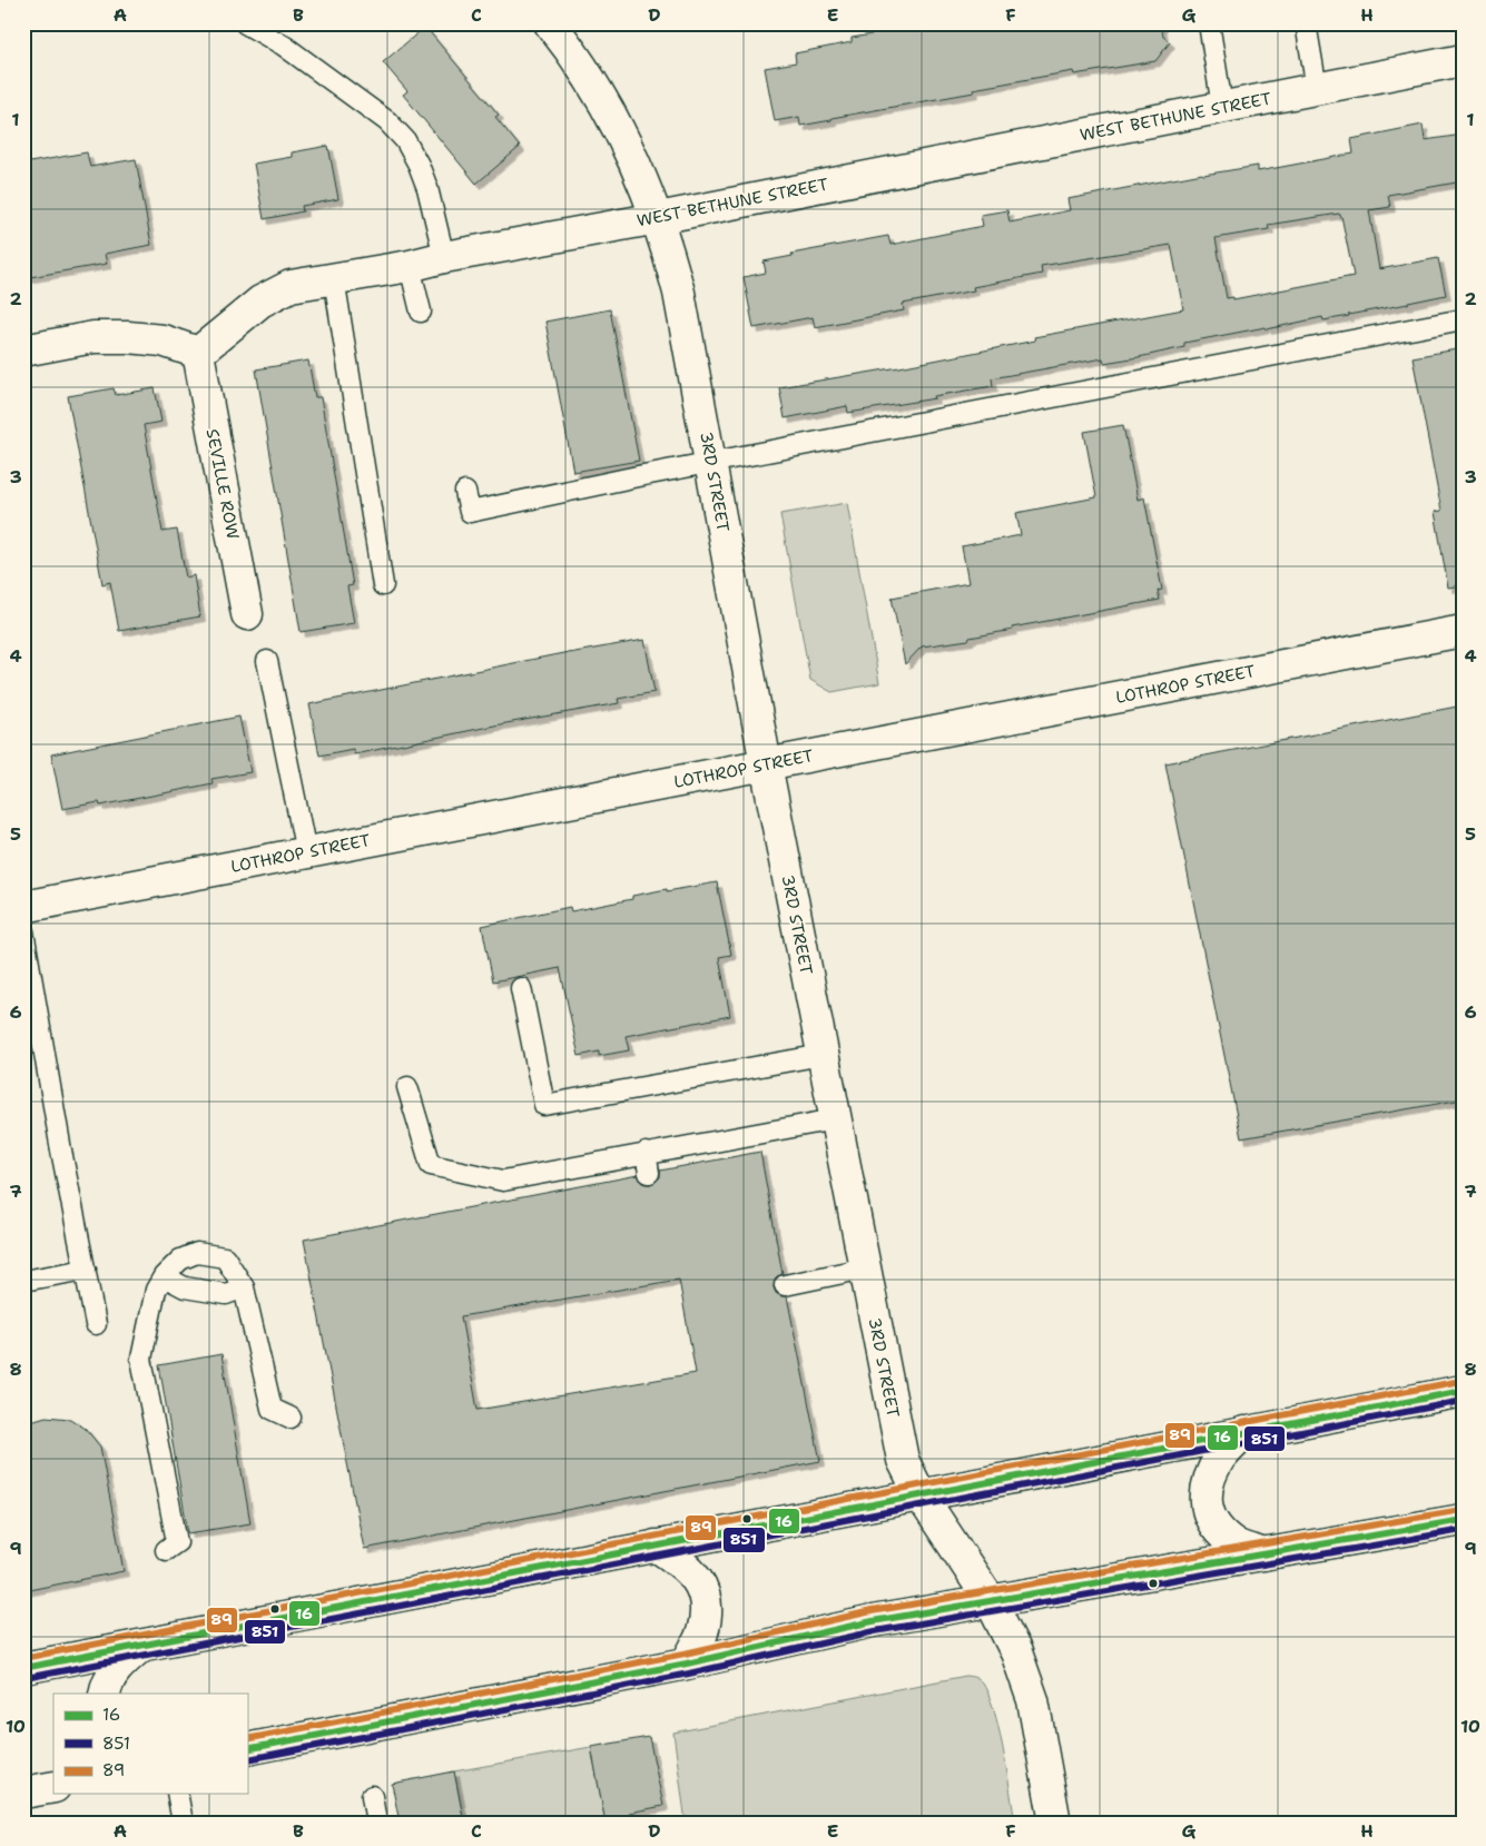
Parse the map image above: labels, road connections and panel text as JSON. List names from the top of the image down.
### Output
{
  "streets": {
    "street": [
      "WEST BETHUNE STREET",
      "3RD STREET",
      "SEVILLE ROW",
      "LOTHROP STREET"
    ]
  },
  "crossings": [
    ["WEST BETHUNE STREET", "3RD STREET"],
    ["WEST BETHUNE STREET", "SEVILLE ROW"],
    ["3RD STREET", "LOTHROP STREET"]
  ],
  "lines": ["transit line 89", "transit line 16", "transit line 851"],
  "legend": ["16", "851", "89"],
  "grid": {
    "columns": [
      "A",
      "B",
      "C",
      "D",
      "E",
      "F",
      "G",
      "H"
    ],
    "rows": [
      "1",
      "2",
      "3",
      "4",
      "5",
      "6",
      "7",
      "8",
      "9",
      "10"
    ]
  }
}
